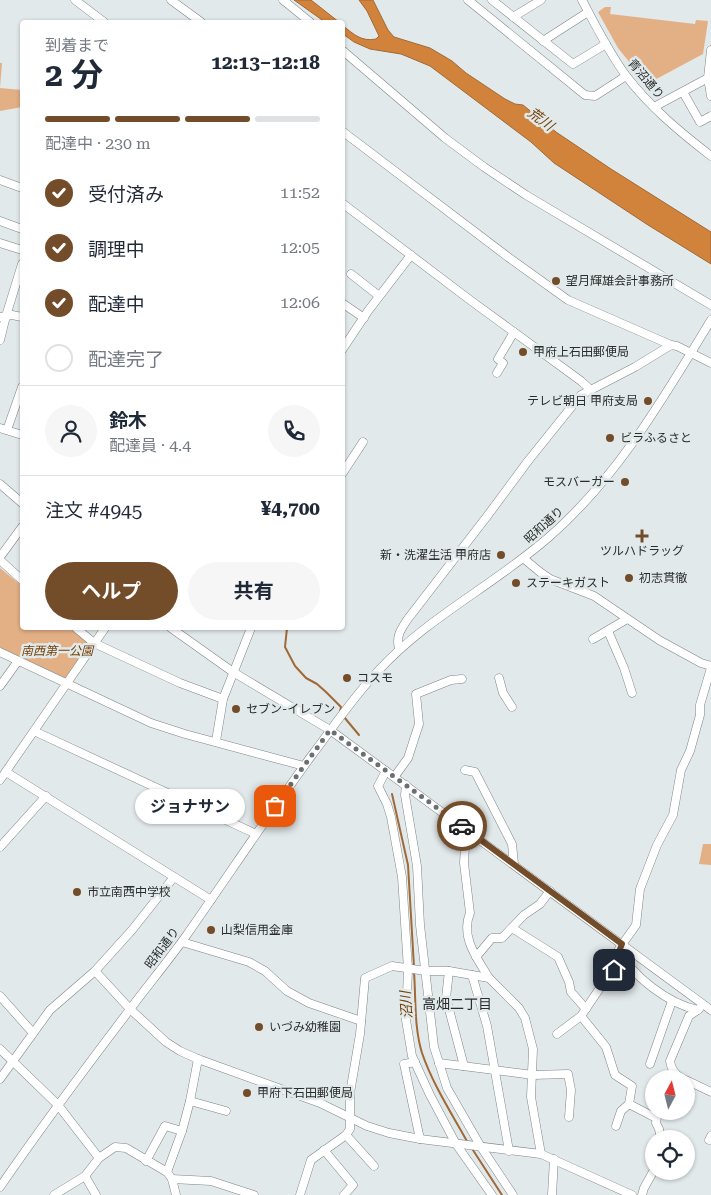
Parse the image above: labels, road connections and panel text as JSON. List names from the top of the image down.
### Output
{
  "streets": {
    "street": ["青沼通り", "昭和通り"]
  },
  "districts": ["高畑二丁目"],
  "water": ["荒川", "沼川"],
  "parks": ["南西第一公園"],
  "places": {
    "other": [
      "望月輝雄会計事務所",
      "甲府上石田郵便局",
      "テレビ朝日 甲府支局",
      "ビラふるさと",
      "モスバーガー",
      "新・洗濯生活 甲府店",
      "初志貫徹",
      "ステーキガスト",
      "コスモ",
      "セブン-イレブン",
      "ジョナサン",
      "市立南西中学校",
      "山梨信用金庫",
      "いづみ幼稚園",
      "甲府下石田郵便局"
    ],
    "health": ["ツルハドラッグ"]
  },
  "north": "top",
  "page": {
    "heading": ["2 分", "到着まで", "12:13–12:18"],
    "panel": [
      "鈴木",
      "配達員 · 4.4",
      "注文 #4945",
      "¥4,700"
    ],
    "bar": "配達中 · 230 m",
    "list": [
      ["受付済み", "11:52"],
      ["調理中", "12:05"],
      ["配達中", "12:06"],
      "配達完了"
    ],
    "buttons": ["ヘルプ", "共有"],
    "bubble": "ジョナサン"
  }
}
